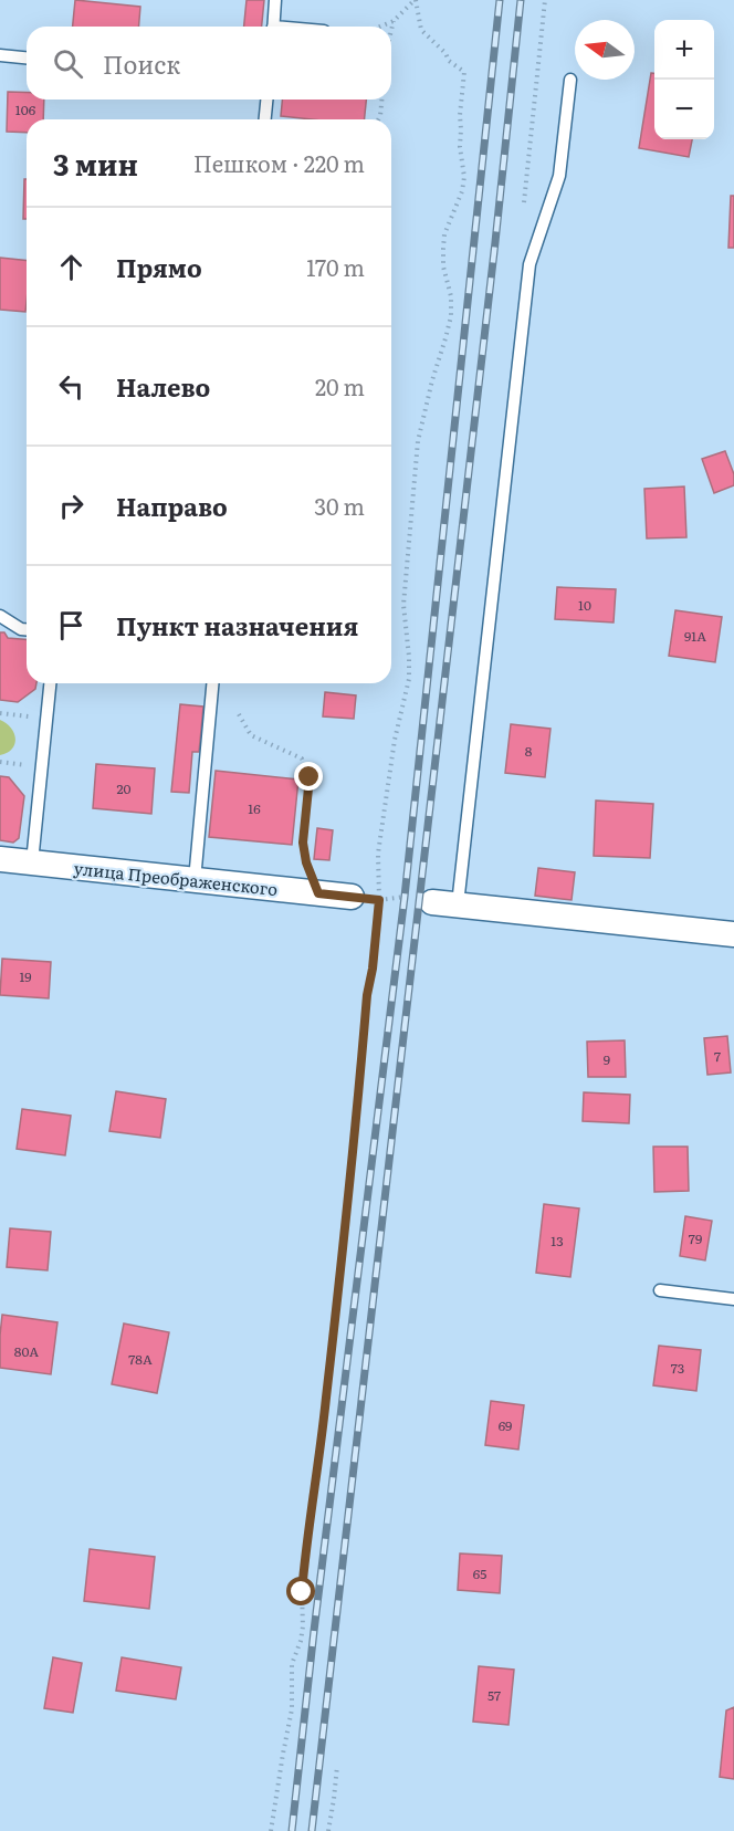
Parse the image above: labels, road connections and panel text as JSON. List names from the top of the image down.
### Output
{
  "streets": {
    "street": ["улица Преображенского"]
  },
  "house_numbers": [
    "106",
    "10",
    "91А",
    "8",
    "20",
    "16",
    "19",
    "7",
    "9",
    "79",
    "13",
    "80А",
    "78А",
    "73",
    "69",
    "65",
    "57"
  ],
  "north": "left",
  "page": {
    "map_buttons": ["+", "−"],
    "search": "Поиск",
    "heading": ["3 мин", "Пешком · 220 m"],
    "list": [
      ["Прямо", "170 m"],
      ["Налево", "20 m"],
      ["Направо", "30 m"],
      "Пункт назначения"
    ]
  }
}
